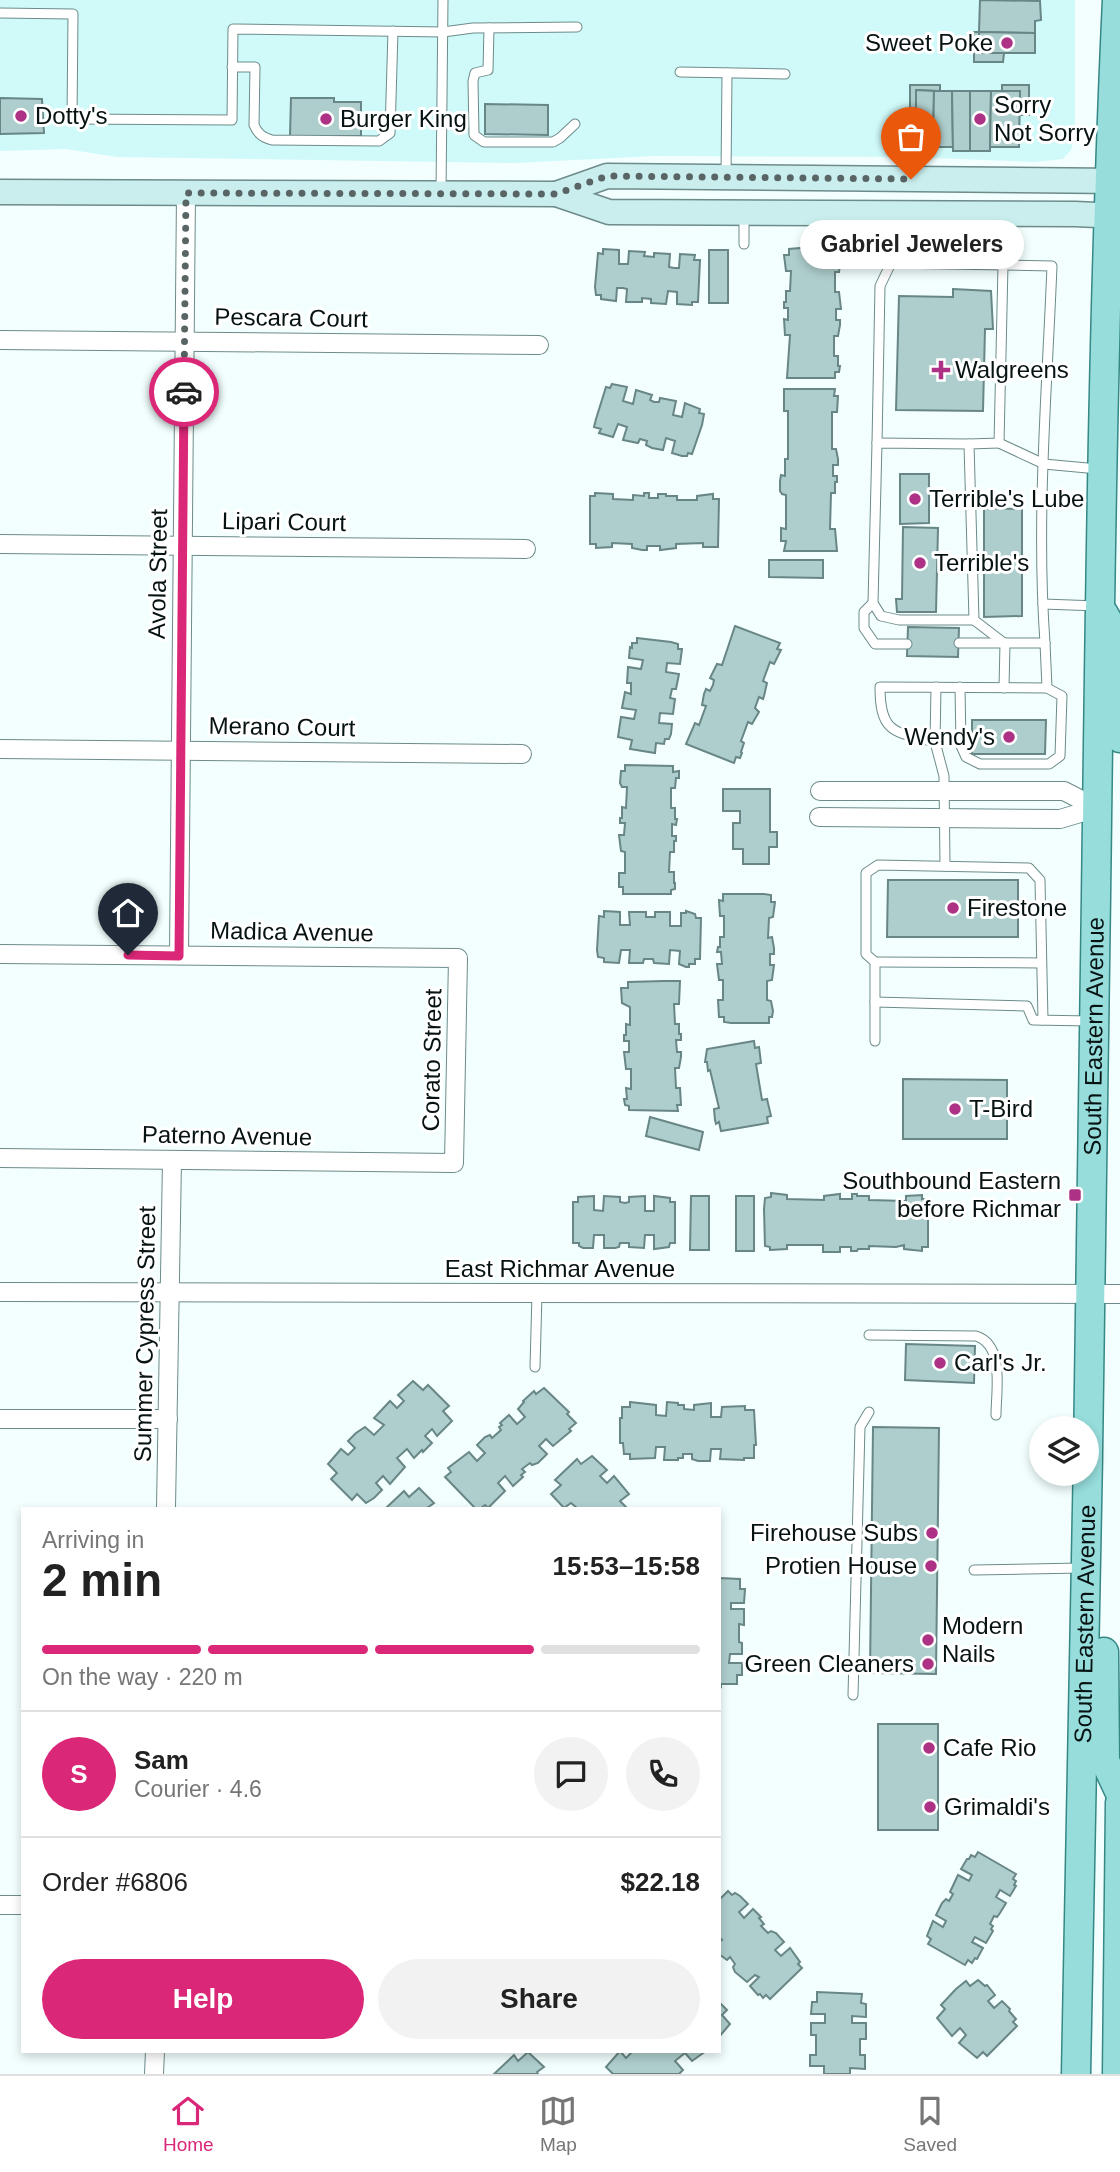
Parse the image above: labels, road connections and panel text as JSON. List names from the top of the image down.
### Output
{
  "streets": {
    "main road": ["South Eastern Avenue"],
    "street": [
      "Pescara Court",
      "Lipari Court",
      "Avola Street",
      "Merano Court",
      "Madica Avenue",
      "Corato Street",
      "Paterno Avenue",
      "East Richmar Avenue",
      "Summer Cypress Street"
    ]
  },
  "crossings": [
    ["Pescara Court", "Avola Street"],
    ["Lipari Court", "Avola Street"],
    ["Avola Street", "Merano Court"],
    ["Avola Street", "Madica Avenue"],
    ["Madica Avenue", "Corato Street"],
    ["South Eastern Avenue", "East Richmar Avenue"],
    ["Corato Street", "Paterno Avenue"],
    ["Paterno Avenue", "Summer Cypress Street"],
    ["East Richmar Avenue", "Summer Cypress Street"]
  ],
  "places": {
    "other": [
      "Sweet Poke",
      "Dotty's",
      "Burger King",
      "Sorry Not Sorry",
      "Gabriel Jewelers",
      "Terrible's Lube",
      "Terrible's",
      "Wendy's",
      "Firestone",
      "T-Bird",
      "Carl's Jr.",
      "Firehouse Subs",
      "Protien House",
      "Modern Nails",
      "Green Cleaners",
      "Cafe Rio",
      "Grimaldi's"
    ],
    "health": ["Walgreens"],
    "transit": ["Southbound Eastern before Richmar"]
  },
  "page": {
    "bubble": "Gabriel Jewelers",
    "heading": ["2 min", "Arriving in", "15:53–15:58"],
    "panel": [
      "Sam",
      "Courier · 4.6",
      "Order #6806",
      "$22.18"
    ],
    "bar": "On the way · 220 m",
    "round": "S",
    "buttons": ["Help", "Share"],
    "tabs": ["Home", "Map", "Saved"]
  }
}
